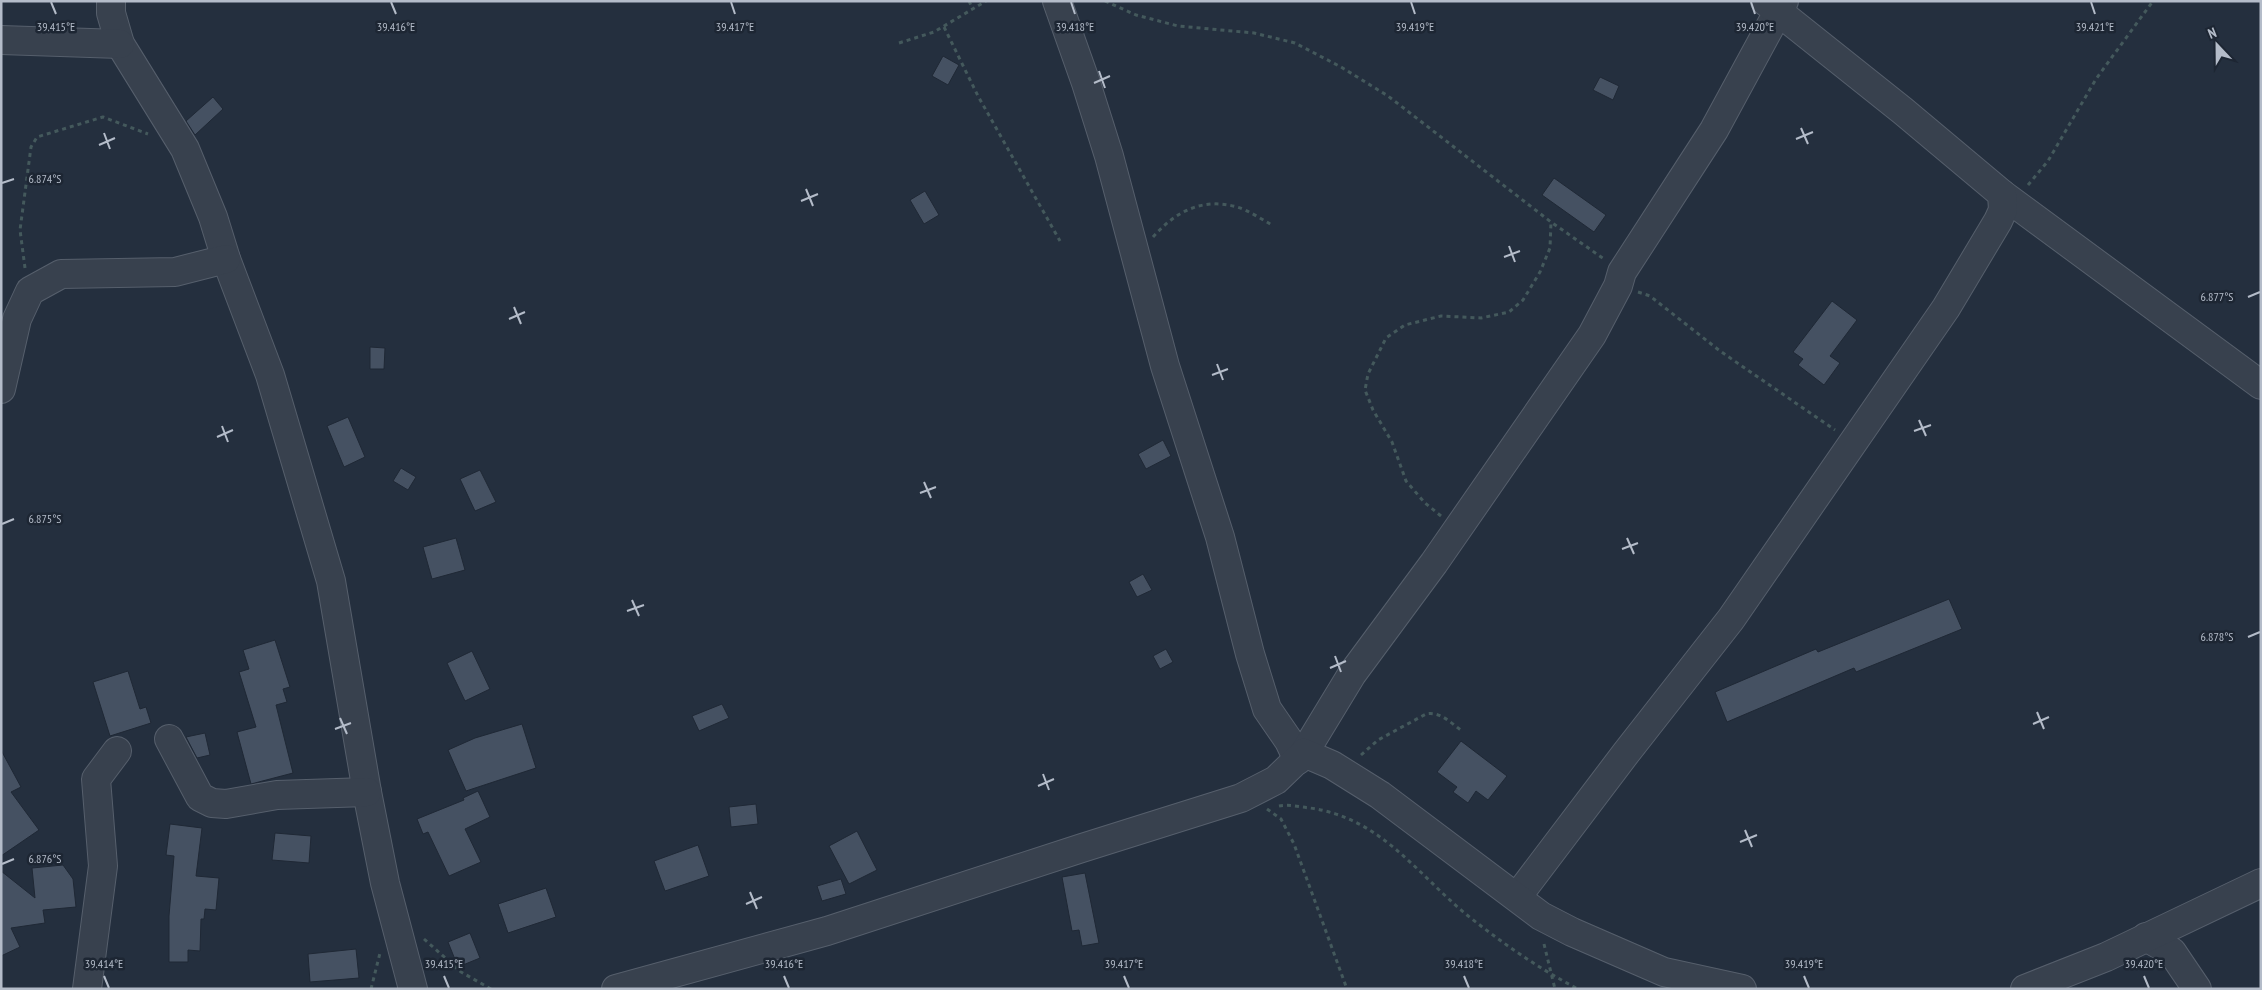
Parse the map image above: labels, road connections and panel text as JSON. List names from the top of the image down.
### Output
{
  "north": "top",
  "coordinates": [
    "39.415°E",
    "39.416°E",
    "39.417°E",
    "39.418°E",
    "39.419°E",
    "39.420°E",
    "39.421°E",
    "6.874°S",
    "6.877°S",
    "6.875°S",
    "6.878°S",
    "6.876°S",
    "39.414°E"
  ]
}
